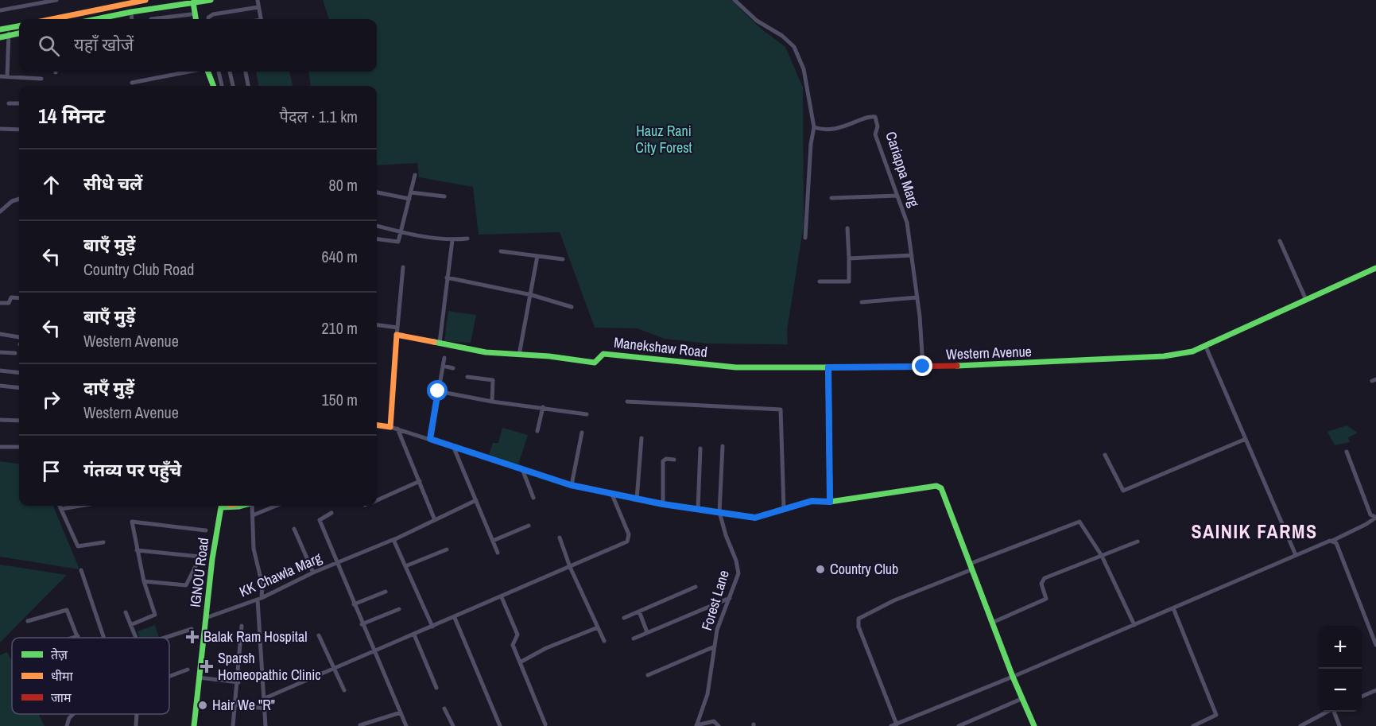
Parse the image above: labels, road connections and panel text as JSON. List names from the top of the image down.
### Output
{
  "streets": {
    "street": [
      "Cariappa Marg",
      "Manekshaw Road",
      "Western Avenue",
      "IGNOU Road",
      "KK Chawla Marg",
      "Forest Lane"
    ]
  },
  "crossings": [
    ["Cariappa Marg", "Western Avenue"],
    ["Manekshaw Road", "Western Avenue"],
    ["IGNOU Road", "KK Chawla Marg"]
  ],
  "districts": ["SAINIK FARMS"],
  "parks": ["Hauz Rani City Forest"],
  "places": {
    "other": ["Country Club", "Hair We \"R\""],
    "health": ["Balak Ram Hospital", "Sparsh Homeopathic Clinic"]
  },
  "legend": ["तेज़", "धीमा", "जाम"],
  "page": {
    "search": "यहाँ खोजें",
    "heading": ["14 मिनट", "पैदल · 1.1 km"],
    "list": [
      ["सीधे चलें", "80 m"],
      ["बाएँ मुड़ें", "Country Club Road", "640 m"],
      ["बाएँ मुड़ें", "Western Avenue", "210 m"],
      ["दाएँ मुड़ें", "Western Avenue", "150 m"],
      "गंतव्य पर पहुँचे"
    ],
    "map_buttons": ["+", "−"]
  }
}
